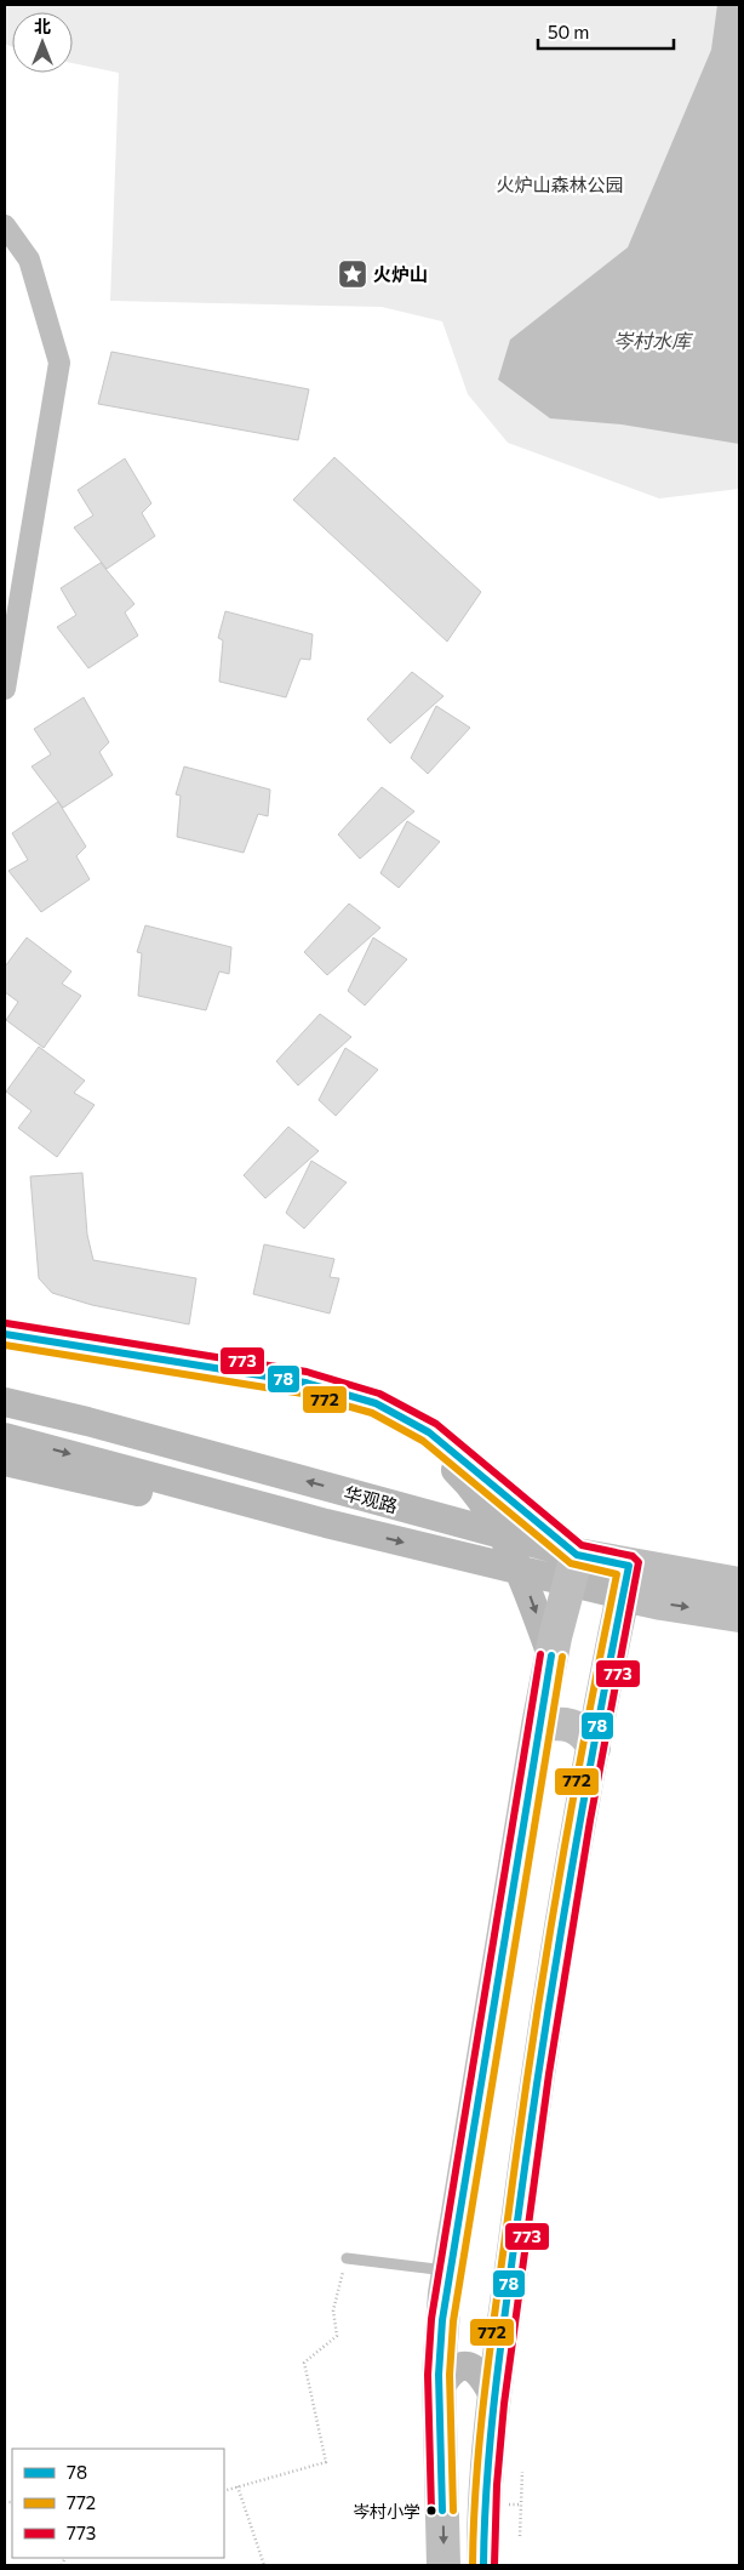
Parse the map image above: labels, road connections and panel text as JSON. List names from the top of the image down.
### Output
{
  "streets": {
    "main road": ["华观路"]
  },
  "water": ["岑村水库"],
  "parks": ["火炉山森林公园"],
  "places": {
    "place": ["火炉山"],
    "other": ["岑村小学"]
  },
  "lines": ["transit line 773", "transit line 78", "transit line 772"],
  "legend": ["78", "772", "773"],
  "scale_bar": "50 m",
  "north": "top"
}
